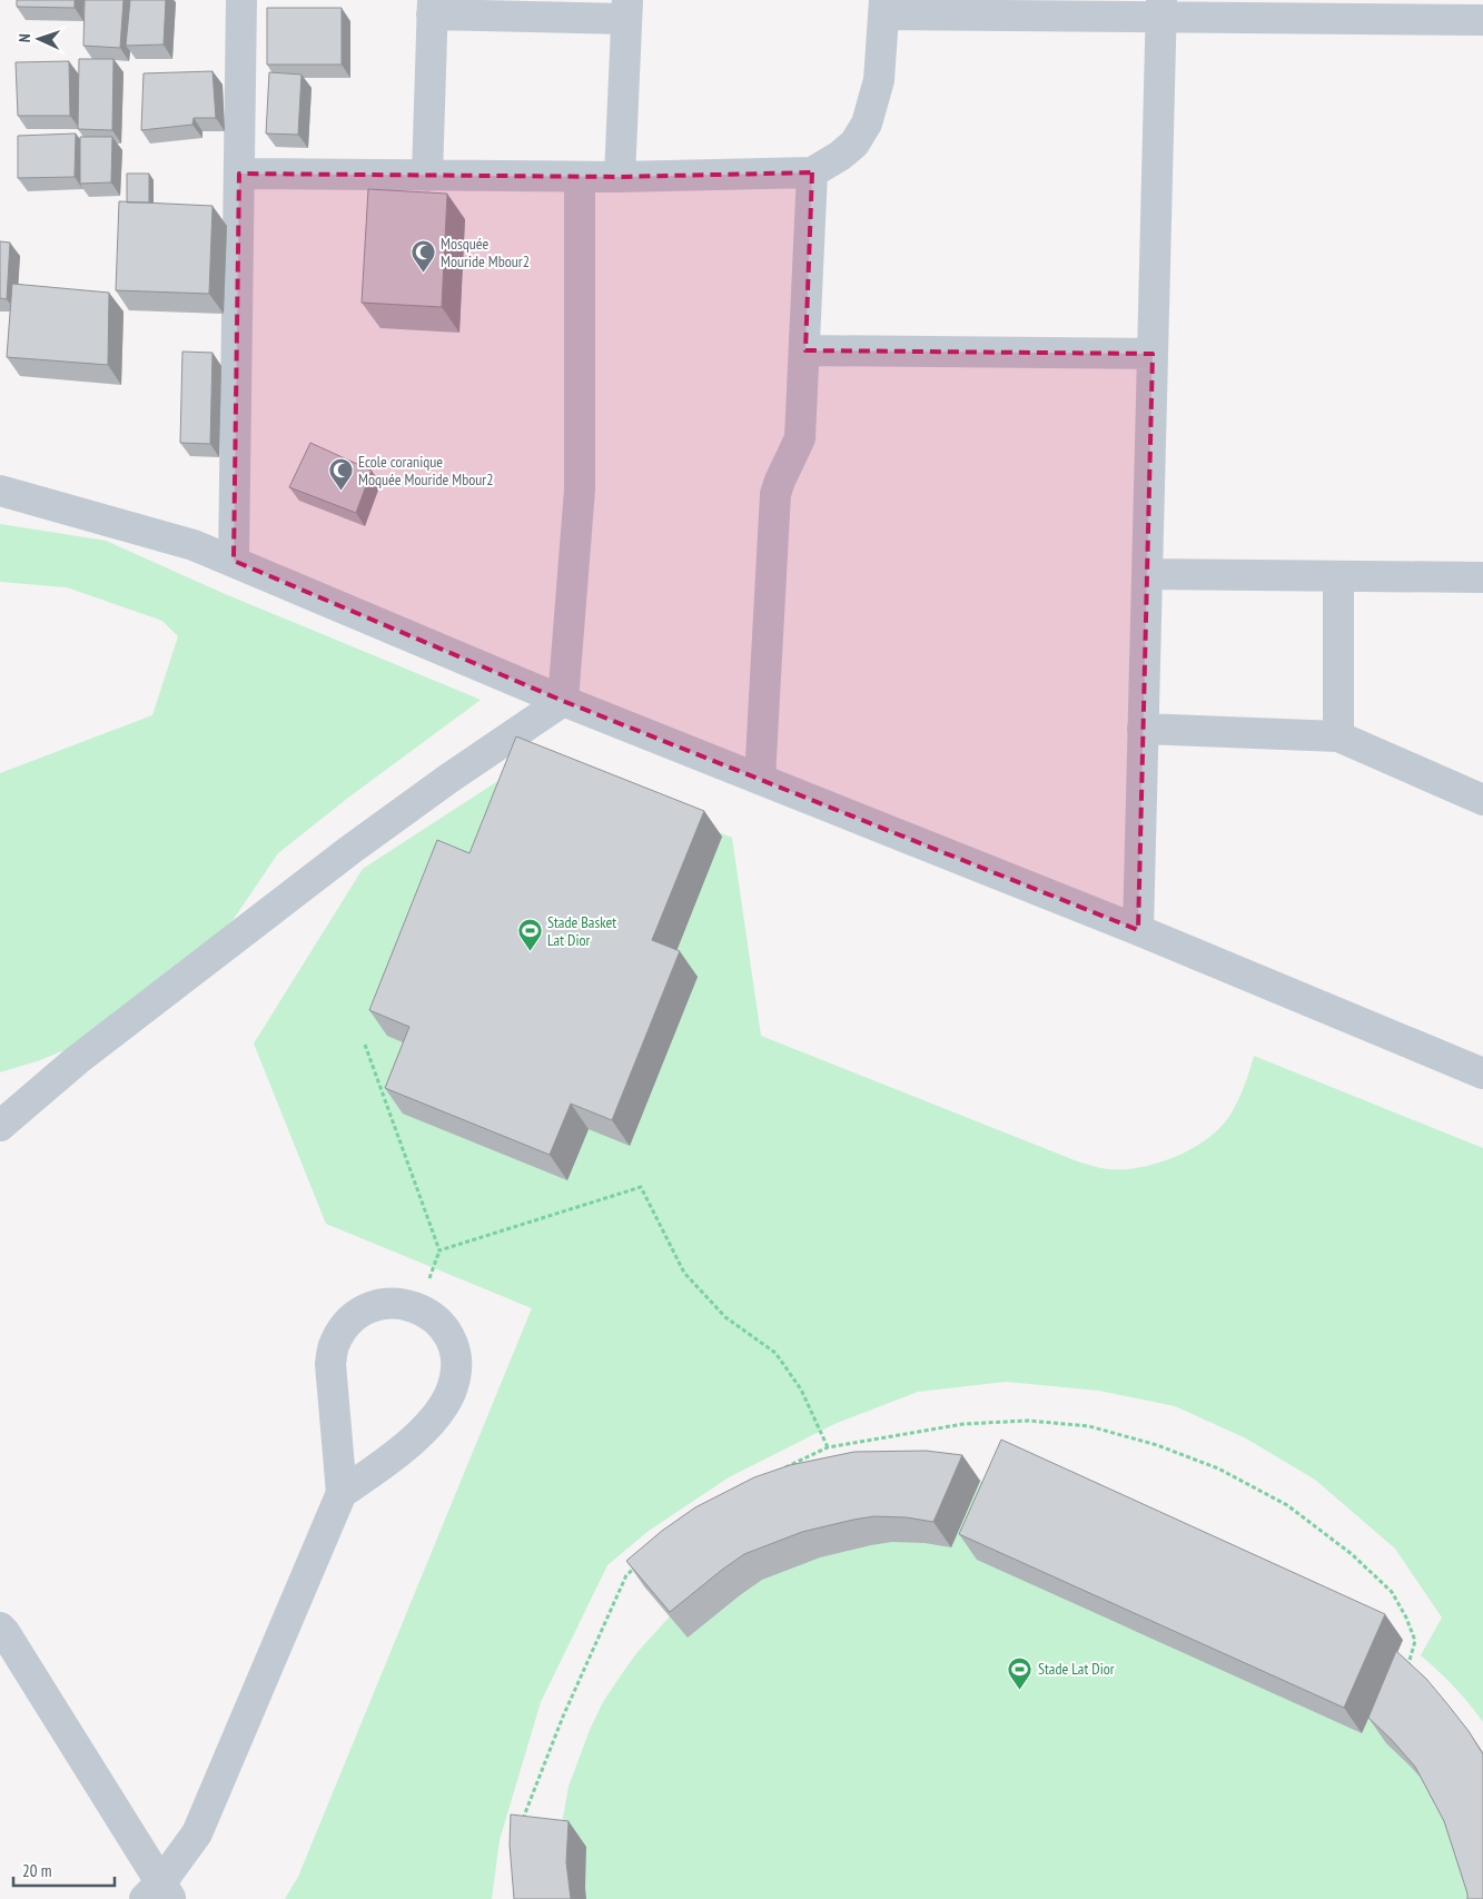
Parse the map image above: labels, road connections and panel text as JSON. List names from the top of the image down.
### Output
{
  "places": {
    "mosque": ["Mosquée Mouride Mbour2", "Ecole coranique Moquée Mouride Mbour2"],
    "sports": ["Stade Basket Lat Dior", "Stade Lat Dior"]
  },
  "scale_bar": "20 m",
  "north": "left"
}
